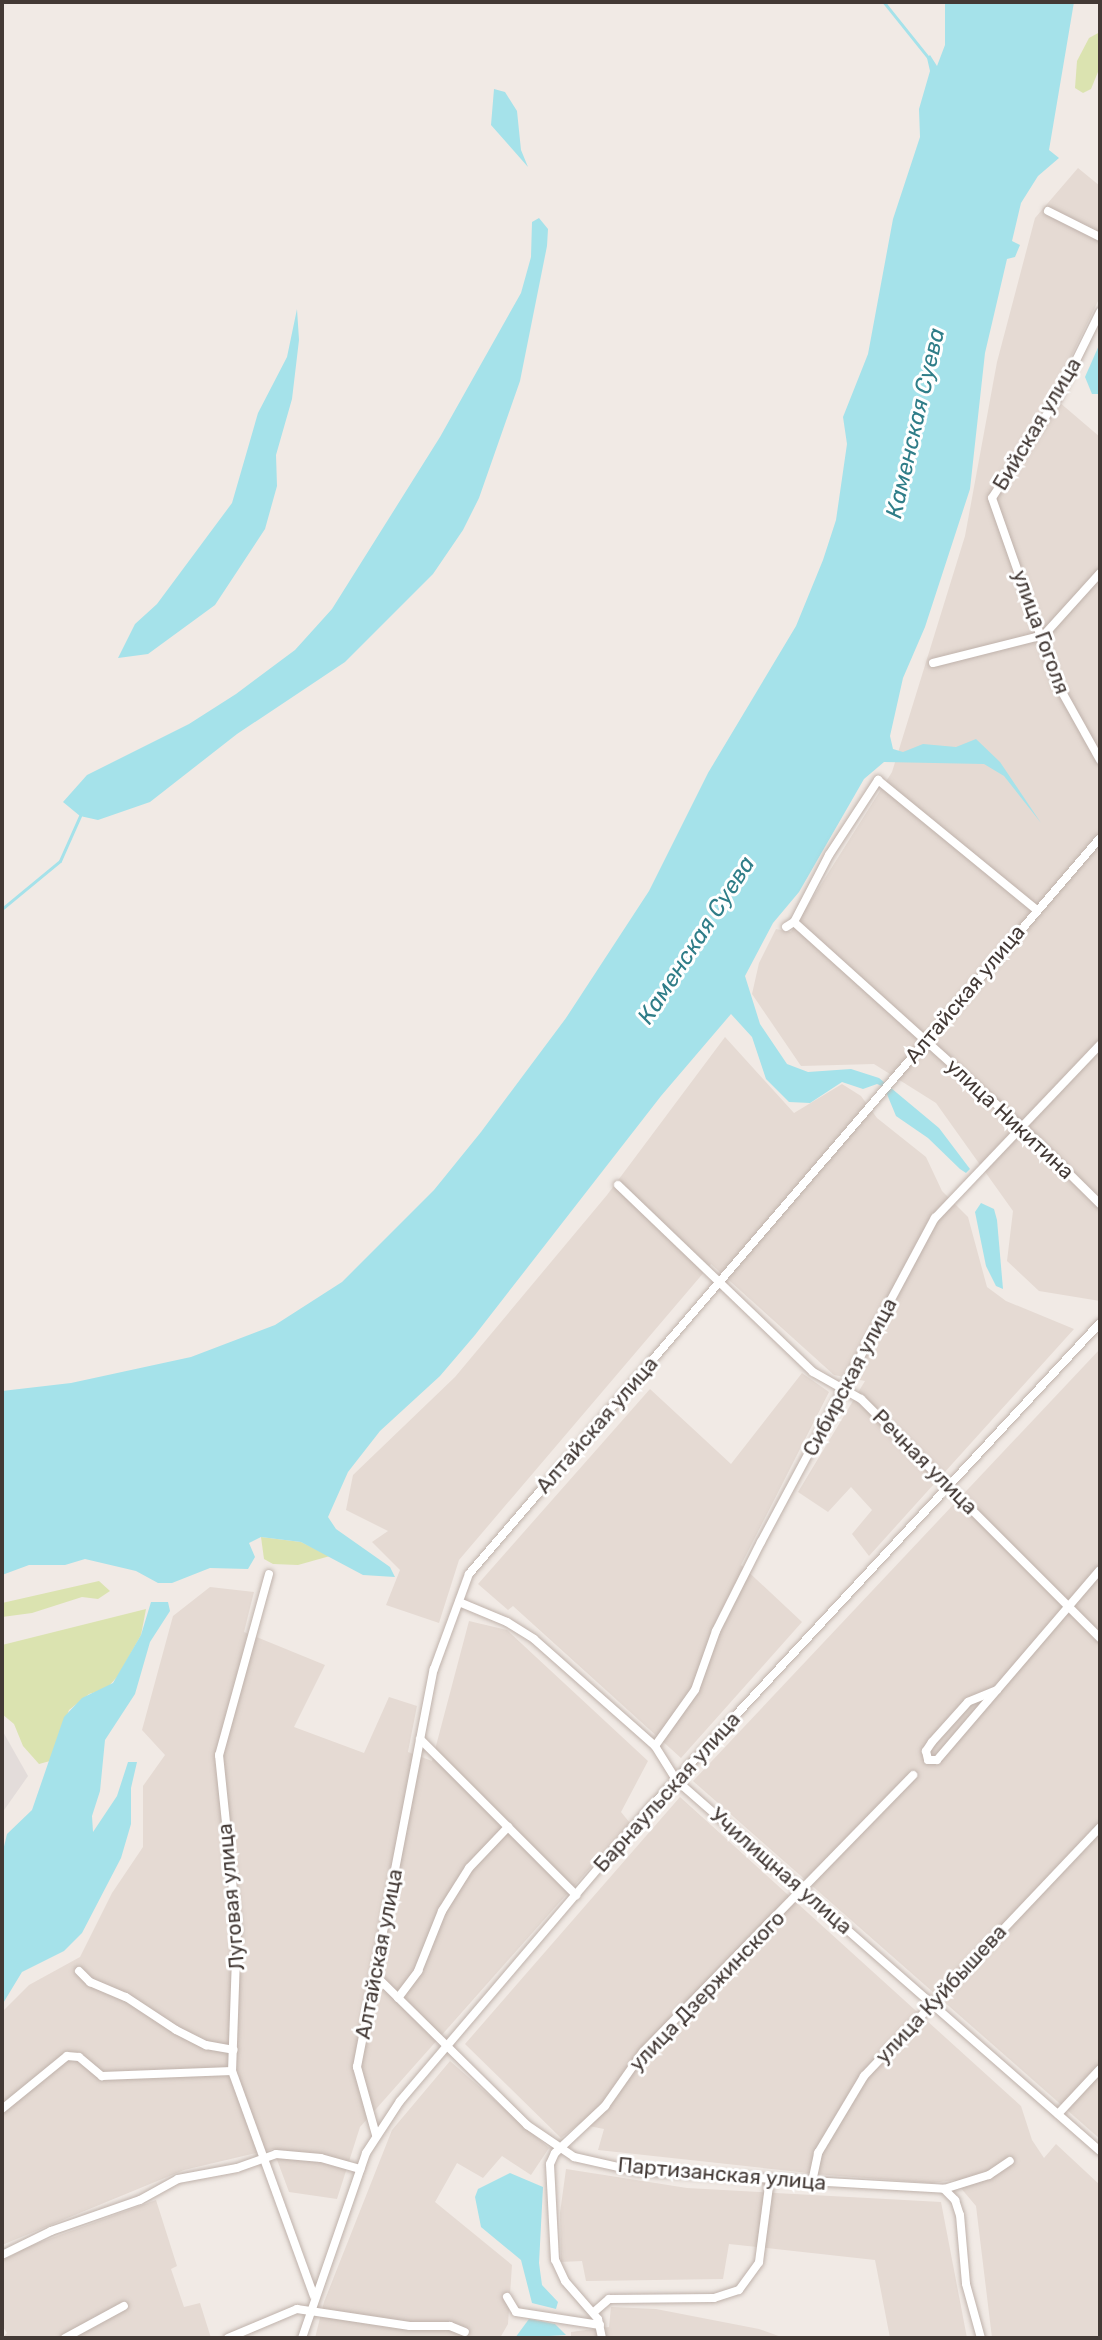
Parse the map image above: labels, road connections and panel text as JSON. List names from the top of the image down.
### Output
{
  "streets": {
    "street": [
      "Бийская улица",
      "улица Гоголя",
      "Алтайская улица",
      "улица Никитина",
      "Сибирская улица",
      "Речная улица",
      "Барнаульская улица",
      "Училищная улица",
      "Луговая улица",
      "улица Дзержинского",
      "улица Куйбышева",
      "Партизанская улица"
    ]
  },
  "crossings": [
    ["Бийская улица", "улица Гоголя"],
    ["Алтайская улица", "улица Никитина"],
    ["Алтайская улица", "Речная улица"],
    ["Алтайская улица", "Барнаульская улица"],
    ["Алтайская улица", "Училищная улица"],
    ["Алтайская улица", "Партизанская улица"],
    ["улица Никитина", "Сибирская улица"],
    ["Сибирская улица", "Речная улица"],
    ["Сибирская улица", "Училищная улица"],
    ["Речная улица", "Барнаульская улица"],
    ["Барнаульская улица", "Училищная улица"],
    ["Барнаульская улица", "Луговая улица"],
    ["Барнаульская улица", "Партизанская улица"],
    ["Училищная улица", "улица Дзержинского"],
    ["Училищная улица", "улица Куйбышева"],
    ["улица Дзержинского", "Партизанская улица"],
    ["улица Куйбышева", "Партизанская улица"]
  ],
  "water": ["Каменская Суева"]
}
